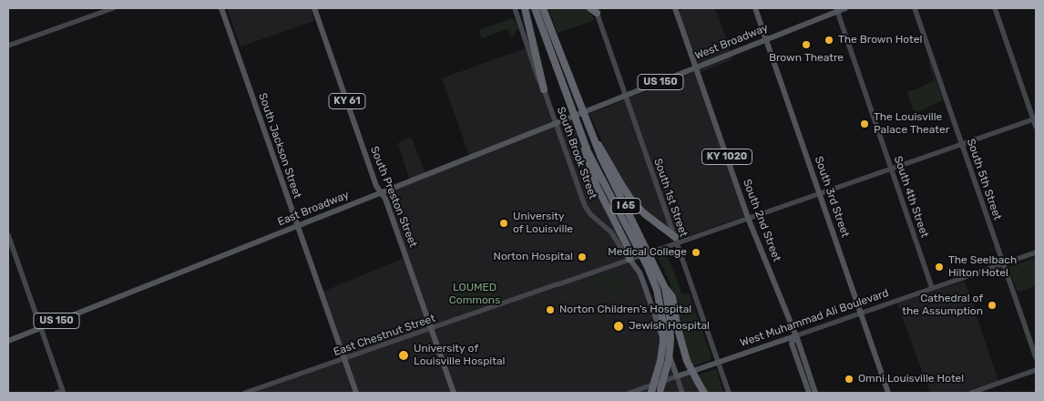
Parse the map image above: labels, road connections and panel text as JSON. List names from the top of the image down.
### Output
{
  "streets": {
    "highway": ["I 65"],
    "main road": [
      "West Broadway",
      "US 150",
      "KY 61",
      "South Jackson Street",
      "South Brook Street",
      "KY 1020",
      "South Preston Street",
      "South 3rd Street",
      "East Broadway",
      "South 2nd Street",
      "West Muhammad Ali Boulevard"
    ],
    "street": [
      "South 5th Street",
      "South 4th Street",
      "South 1st Street",
      "East Chestnut Street"
    ]
  },
  "crossings": [
    ["West Broadway", "South 3rd Street"],
    ["West Broadway", "South 4th Street"],
    ["West Broadway", "South 1st Street"],
    ["West Broadway", "East Broadway"],
    ["West Broadway", "South 2nd Street"],
    ["South Jackson Street", "East Broadway"],
    ["South Jackson Street", "East Chestnut Street"],
    ["South Brook Street", "East Broadway"],
    ["South Brook Street", "West Muhammad Ali Boulevard"],
    ["South Brook Street", "East Chestnut Street"],
    ["South 5th Street", "West Muhammad Ali Boulevard"],
    ["South 5th Street", "East Chestnut Street"],
    ["South Preston Street", "East Broadway"],
    ["South Preston Street", "East Chestnut Street"],
    ["South 3rd Street", "West Muhammad Ali Boulevard"],
    ["South 3rd Street", "East Chestnut Street"],
    ["South 4th Street", "West Muhammad Ali Boulevard"],
    ["South 4th Street", "East Chestnut Street"],
    ["South 1st Street", "East Broadway"],
    ["South 1st Street", "West Muhammad Ali Boulevard"],
    ["South 1st Street", "East Chestnut Street"],
    ["South 2nd Street", "West Muhammad Ali Boulevard"],
    ["South 2nd Street", "East Chestnut Street"]
  ],
  "parks": ["LOUMED Commons"],
  "places": [
    "The Brown Hotel",
    "Brown Theatre",
    "The Louisville Palace Theater",
    "University of Louisville",
    "Medical College",
    "Norton Hospital",
    "The Seelbach Hilton Hotel",
    "Cathedral of the Assumption",
    "Norton Children's Hospital",
    "Jewish Hospital",
    "University of Louisville Hospital",
    "Omni Louisville Hotel"
  ]
}
